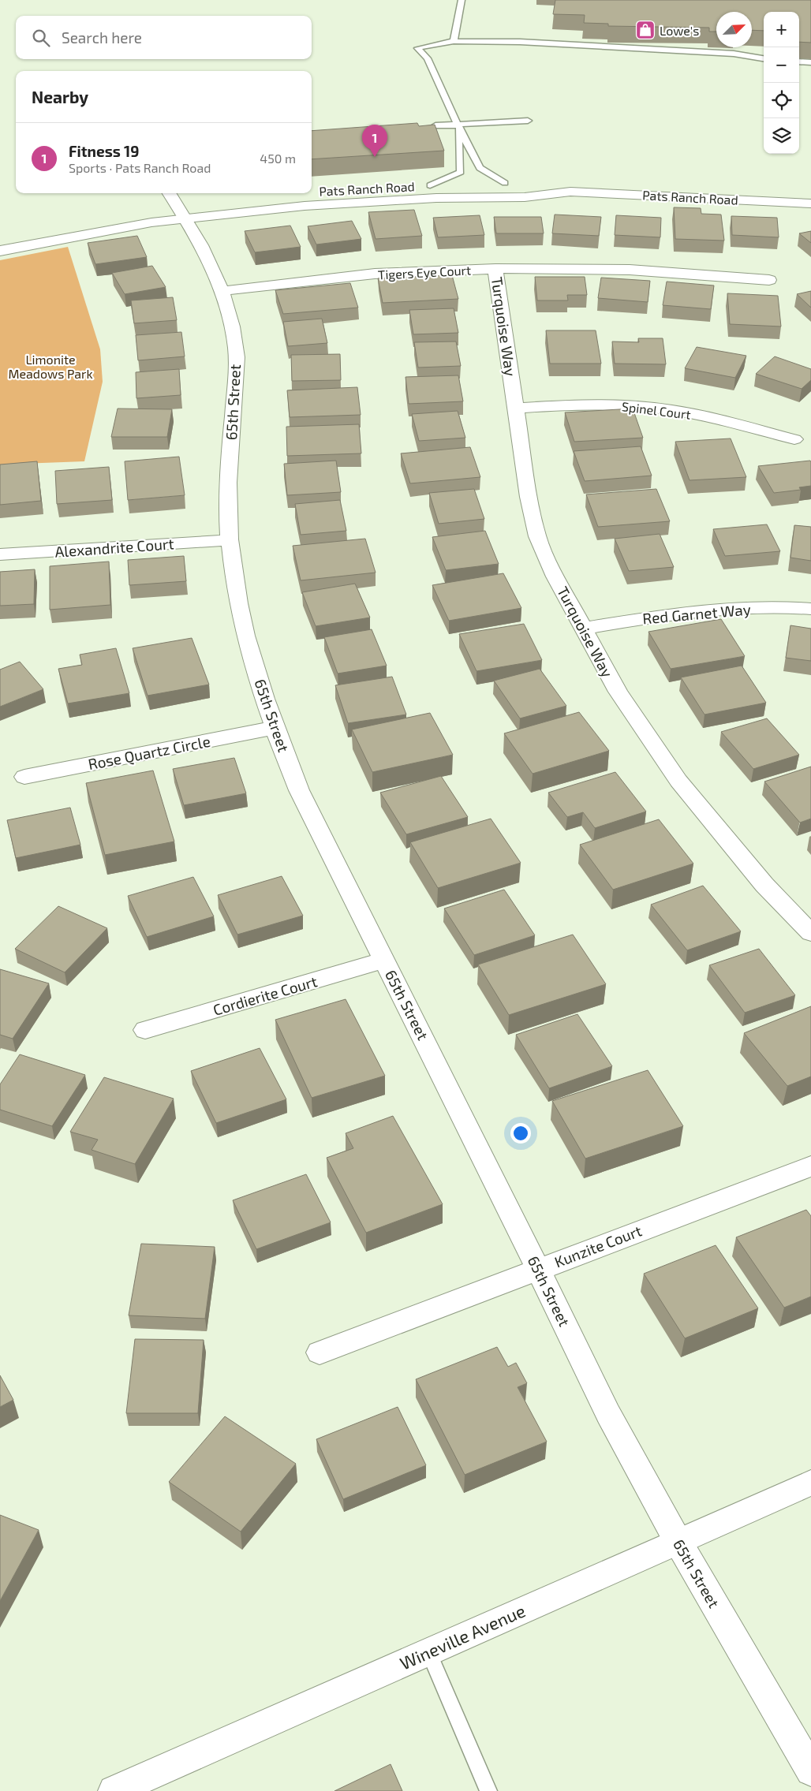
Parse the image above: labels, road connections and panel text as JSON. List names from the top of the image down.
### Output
{
  "streets": {
    "street": [
      "Pats Ranch Road",
      "Tigers Eye Court",
      "Turquoise Way",
      "65th Street",
      "Spinel Court",
      "Alexandrite Court",
      "Red Garnet Way",
      "Rose Quartz Circle",
      "Cordierite Court",
      "Kunzite Court",
      "Wineville Avenue"
    ]
  },
  "crossings": [
    ["Pats Ranch Road", "65th Street"],
    ["Tigers Eye Court", "Turquoise Way"],
    ["Tigers Eye Court", "65th Street"],
    ["Turquoise Way", "Spinel Court"],
    ["Turquoise Way", "Red Garnet Way"],
    ["65th Street", "Alexandrite Court"],
    ["65th Street", "Rose Quartz Circle"],
    ["65th Street", "Cordierite Court"],
    ["65th Street", "Kunzite Court"],
    ["65th Street", "Wineville Avenue"]
  ],
  "parks": ["Limonite Meadows Park"],
  "places": {
    "shop": ["Lowe's"]
  },
  "north": "top right",
  "page": {
    "map_buttons": ["+", "−"],
    "search": "Search here",
    "heading": "Nearby",
    "list": [
      {
        "mark": "1",
        "name": "Fitness 19",
        "note": "Sports · Pats Ranch Road",
        "value": "450 m"
      }
    ],
    "pins": "1"
  }
}
